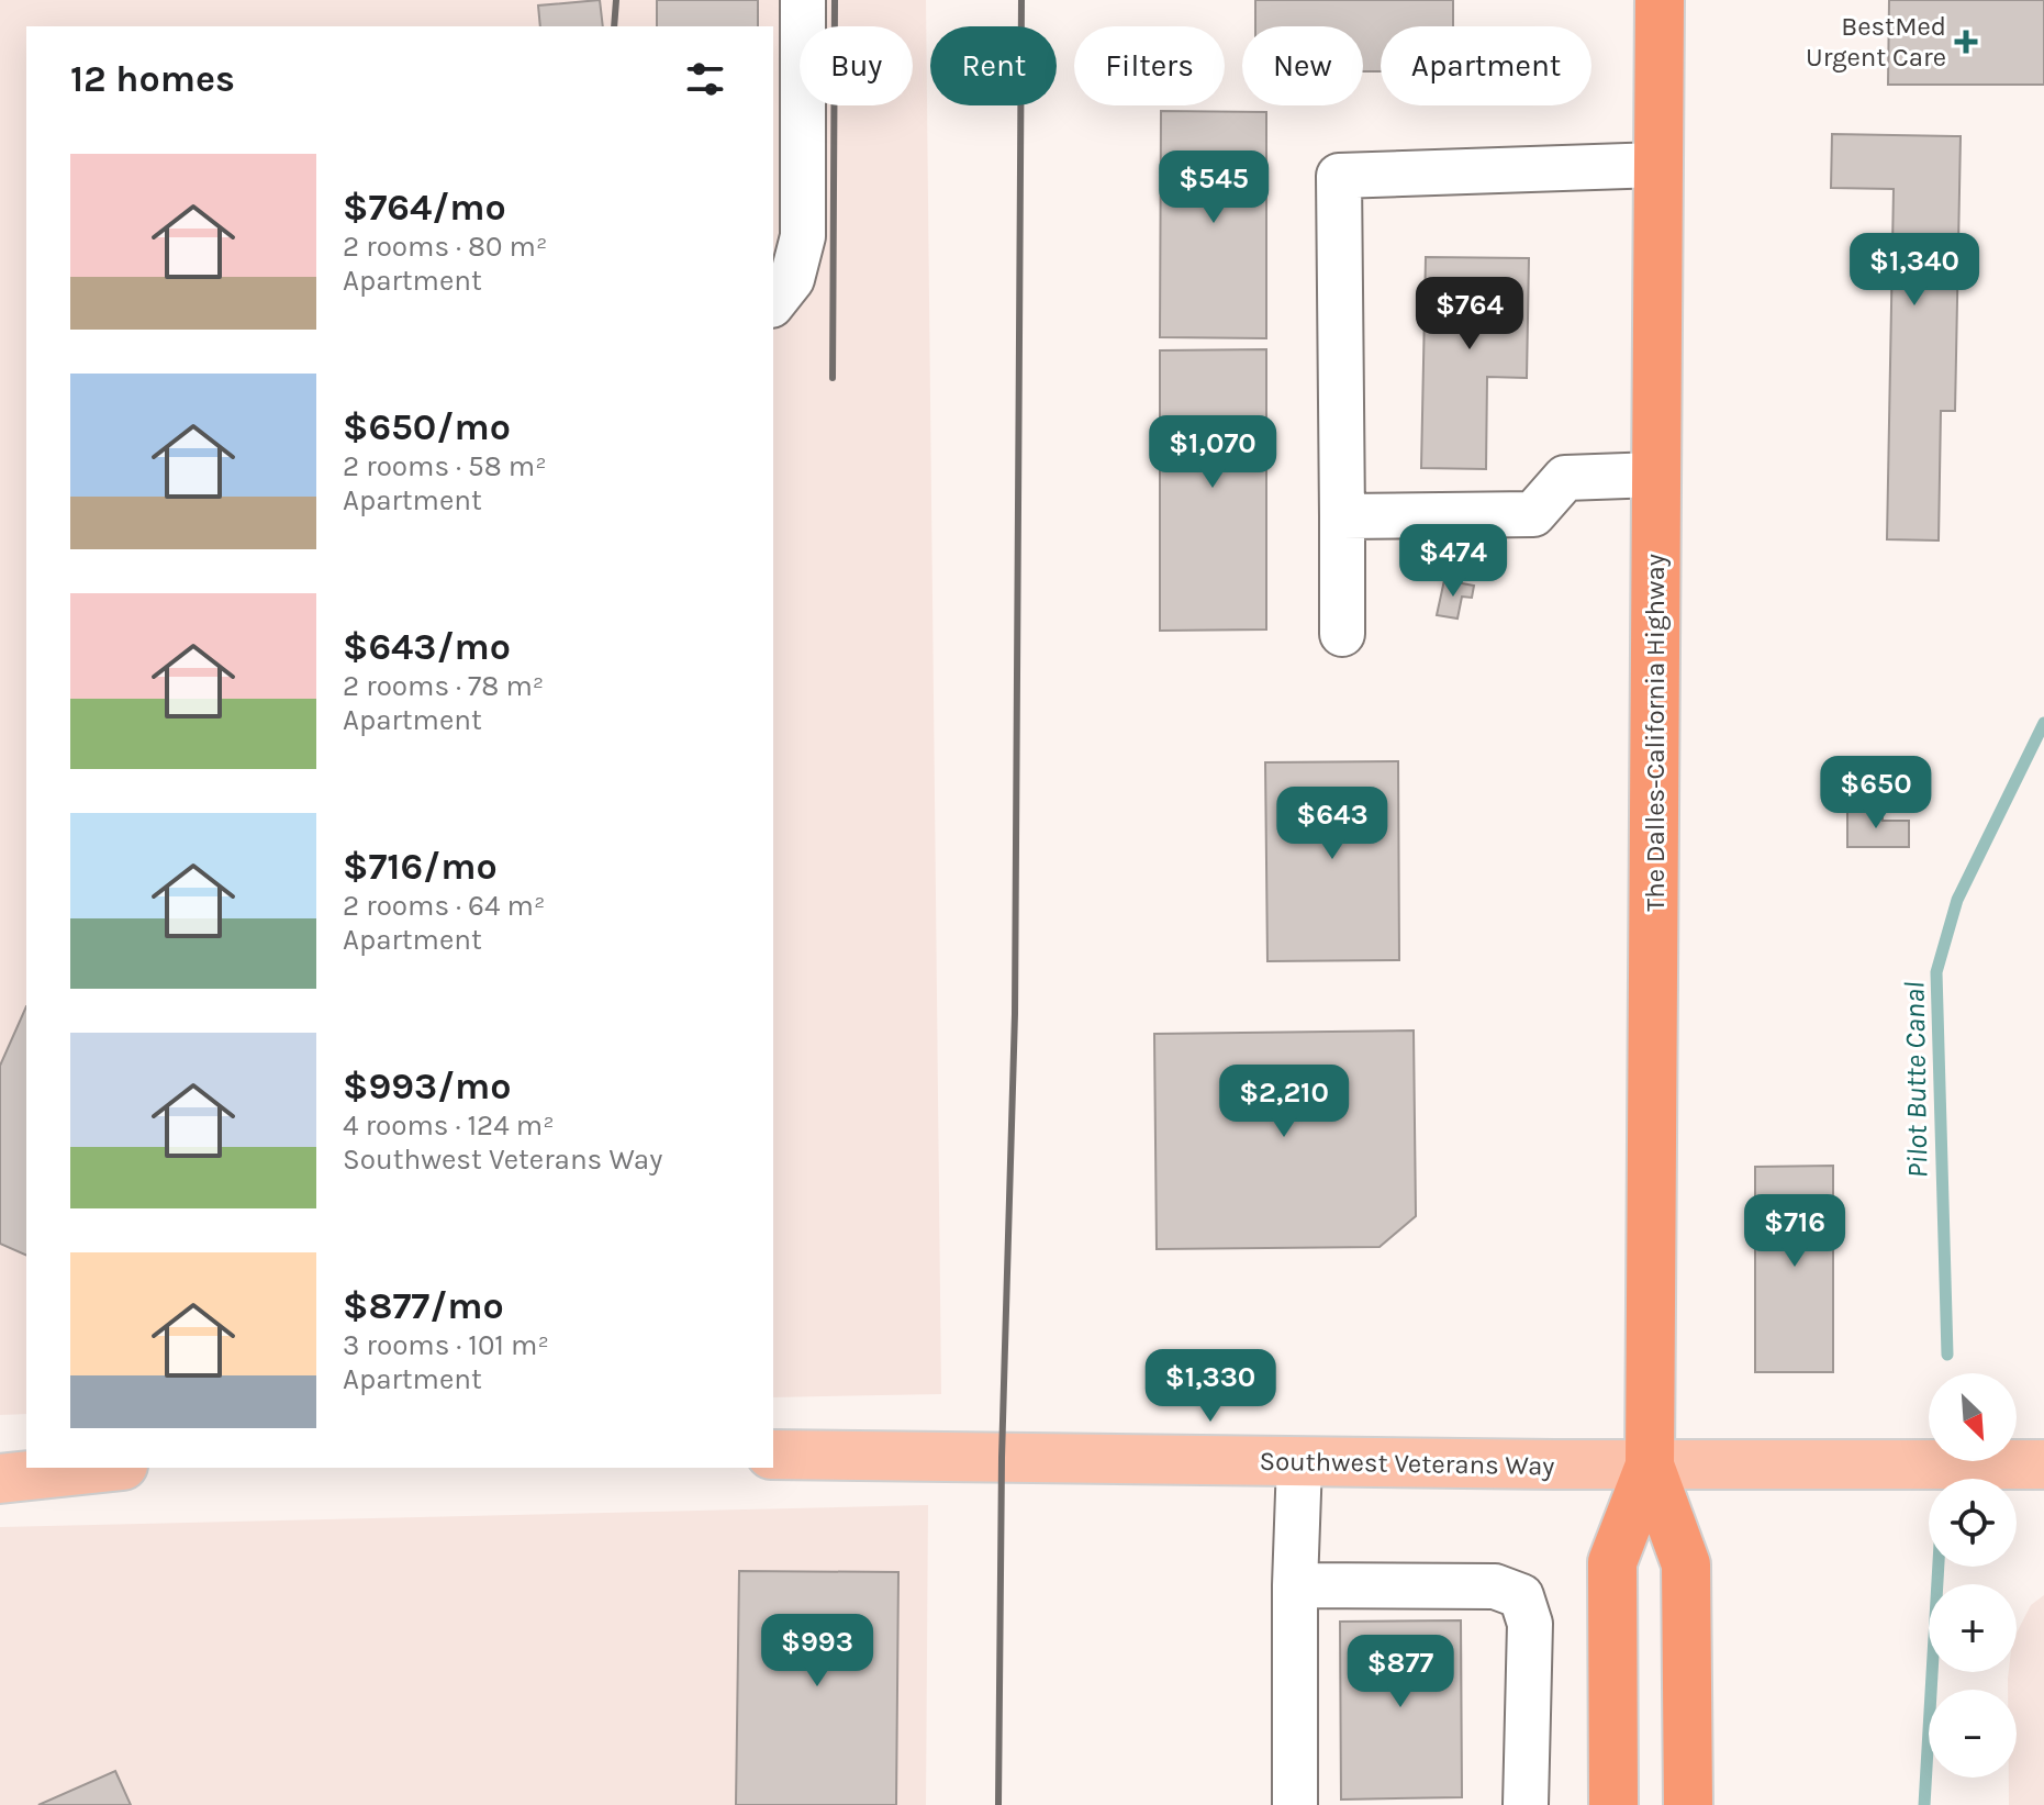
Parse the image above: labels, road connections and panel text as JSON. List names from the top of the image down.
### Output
{
  "streets": {
    "highway": ["The Dalles-California Highway"],
    "main road": ["Southwest Veterans Way"]
  },
  "crossings": [
    ["The Dalles-California Highway", "Southwest Veterans Way"]
  ],
  "water": ["Pilot Butte Canal"],
  "places": {
    "health": ["BestMed Urgent Care"]
  },
  "north": "bottom right",
  "page": {
    "chip": [
      "Buy",
      "Rent",
      "Filters",
      "New",
      "Apartment"
    ],
    "heading": "12 homes",
    "list": [
      {
        "name": "$764/mo",
        "note": "2 rooms · 80 m² · Apartment"
      },
      {
        "name": "$650/mo",
        "note": "2 rooms · 58 m² · Apartment"
      },
      {
        "name": "$643/mo",
        "note": "2 rooms · 78 m² · Apartment"
      },
      {
        "name": "$716/mo",
        "note": "2 rooms · 64 m² · Apartment"
      },
      {
        "name": "$993/mo",
        "note": "4 rooms · 124 m² · Southwest Veterans Way"
      },
      {
        "name": "$877/mo",
        "note": "3 rooms · 101 m² · Apartment"
      }
    ],
    "price": [
      "$545",
      "$1,340",
      "$764",
      "$1,070",
      "$474",
      "$650",
      "$643",
      "$2,210",
      "$716",
      "$1,330",
      "$993",
      "$877"
    ],
    "map_buttons": ["+", "−"]
  }
}
